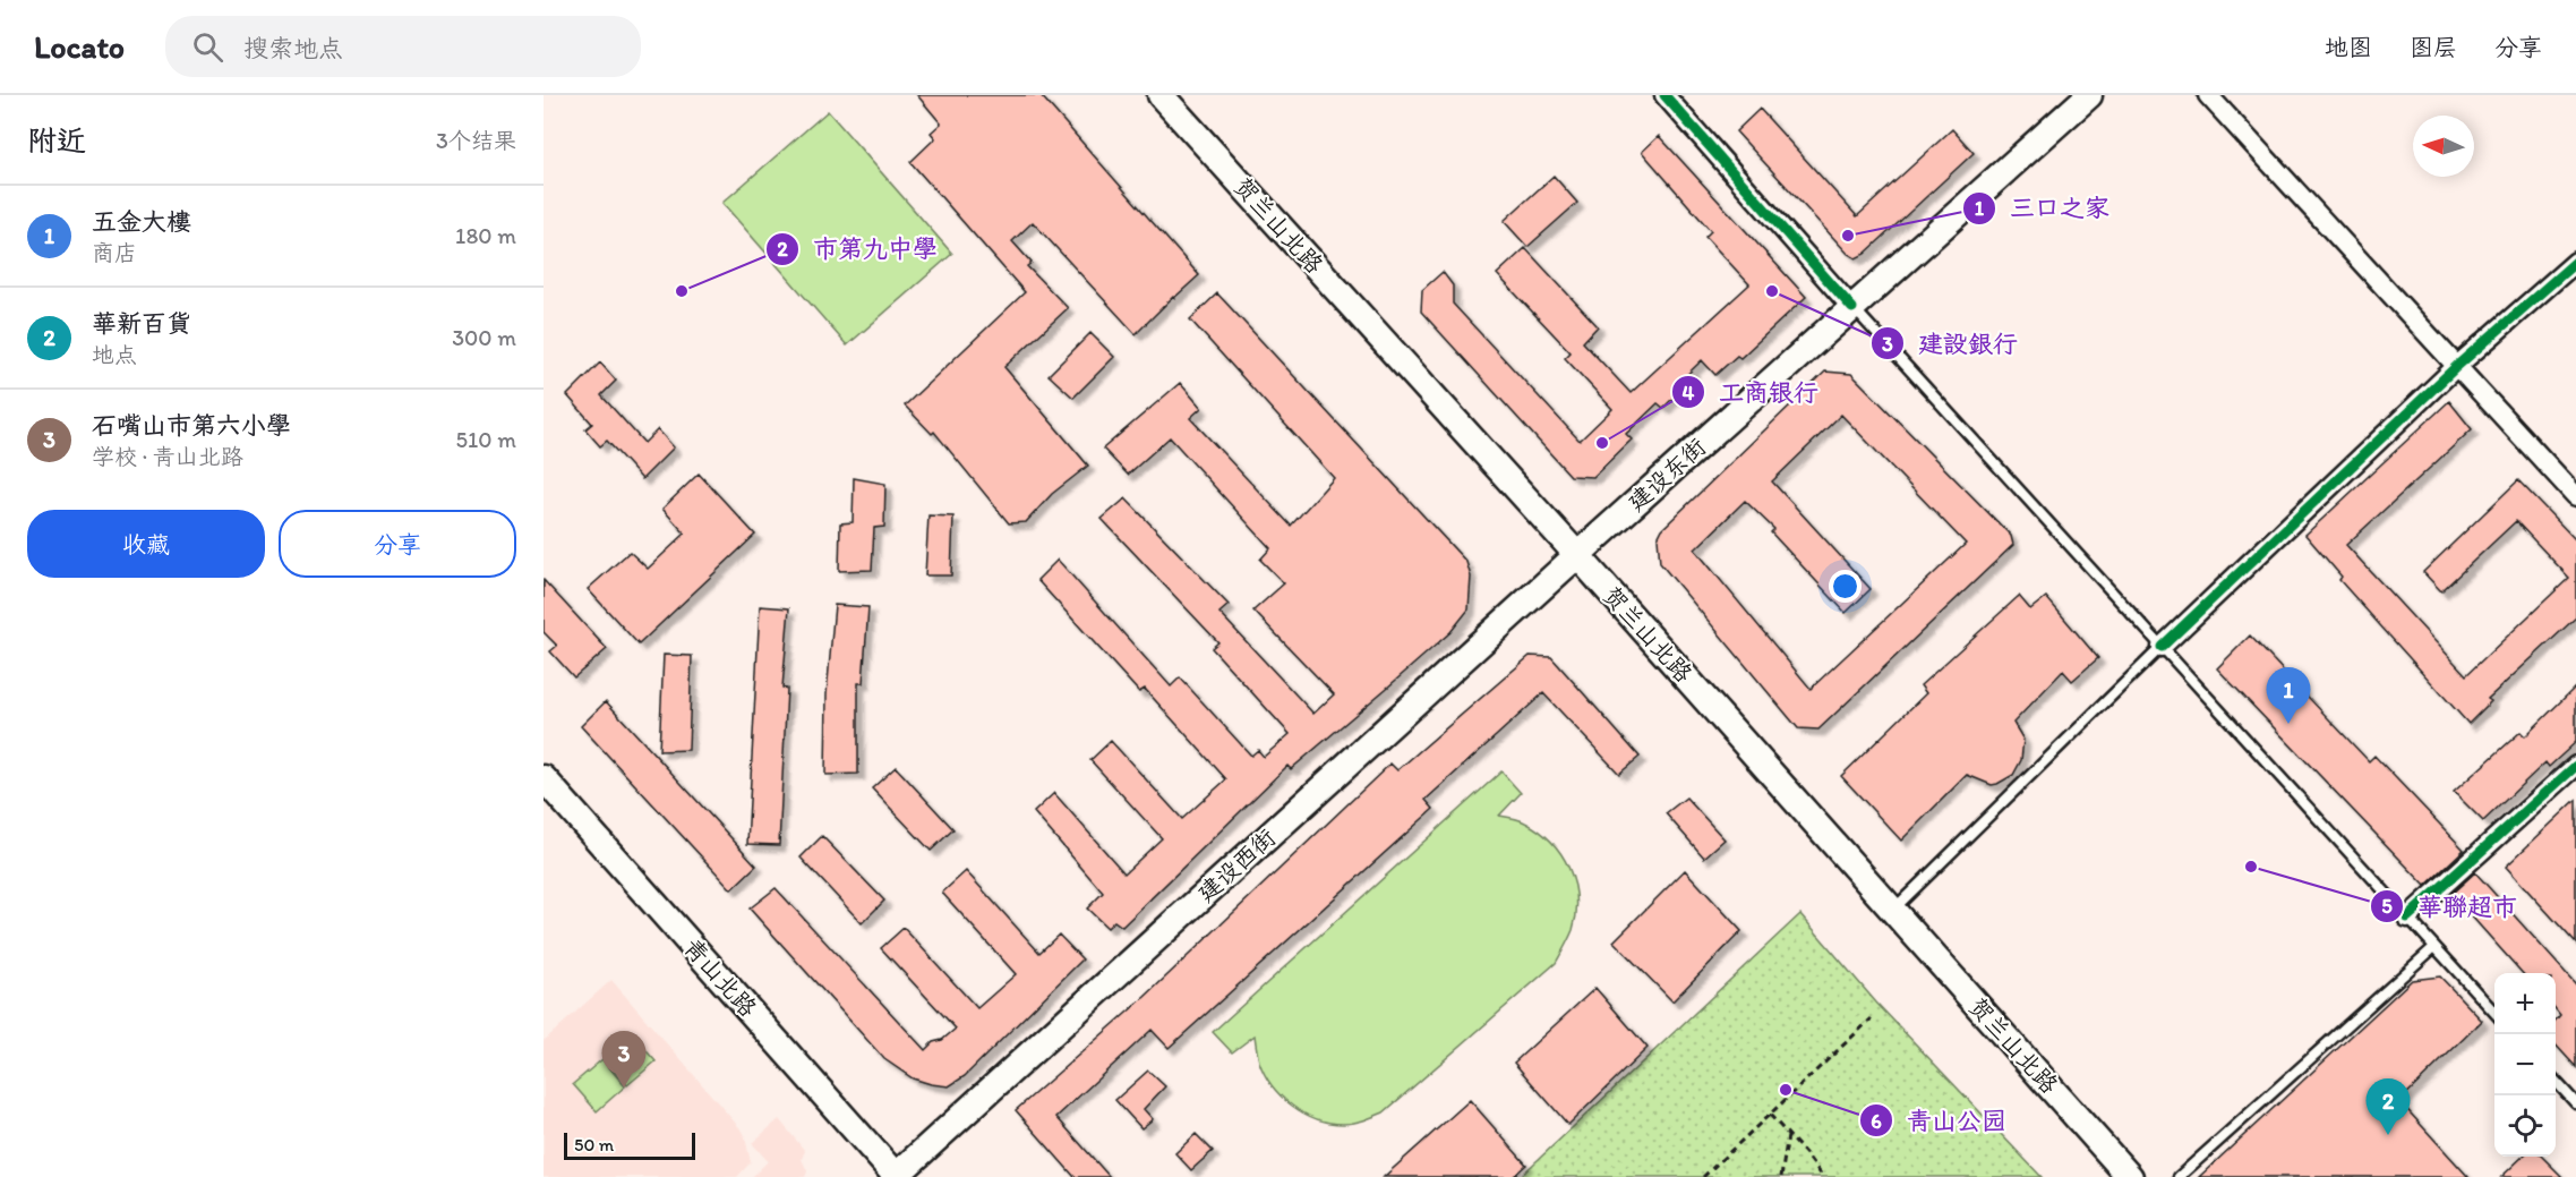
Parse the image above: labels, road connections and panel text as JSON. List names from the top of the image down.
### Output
{
  "streets": {
    "main road": [
      "贺兰山北路",
      "建设东街",
      "建设西街",
      "青山北路"
    ]
  },
  "crossings": [
    ["贺兰山北路", "建设东街"],
    ["贺兰山北路", "建设西街"],
    ["建设东街", "建设西街"],
    ["建设西街", "青山北路"]
  ],
  "places": [
    "三口之家",
    "市第九中學",
    "建設銀行",
    "工商银行",
    "華聯超市",
    "青山公园"
  ],
  "scale_bar": "50 m",
  "north": "left",
  "page": {
    "header": "Locato",
    "search": "搜索地点",
    "nav": ["地图", "图层", "分享"],
    "heading": ["附近", "3个结果"],
    "list": [
      {
        "mark": "1",
        "name": "五金大樓",
        "note": "商店",
        "value": "180 m"
      },
      {
        "mark": "2",
        "name": "華新百貨",
        "note": "地点",
        "value": "300 m"
      },
      {
        "mark": "3",
        "name": "石嘴山市第六小學",
        "note": "学校 · 青山北路",
        "value": "510 m"
      }
    ],
    "buttons": ["收藏", "分享"],
    "pins": ["1", "3", "2"],
    "map_buttons": ["+", "−"],
    "scale": "50 m"
  }
}
